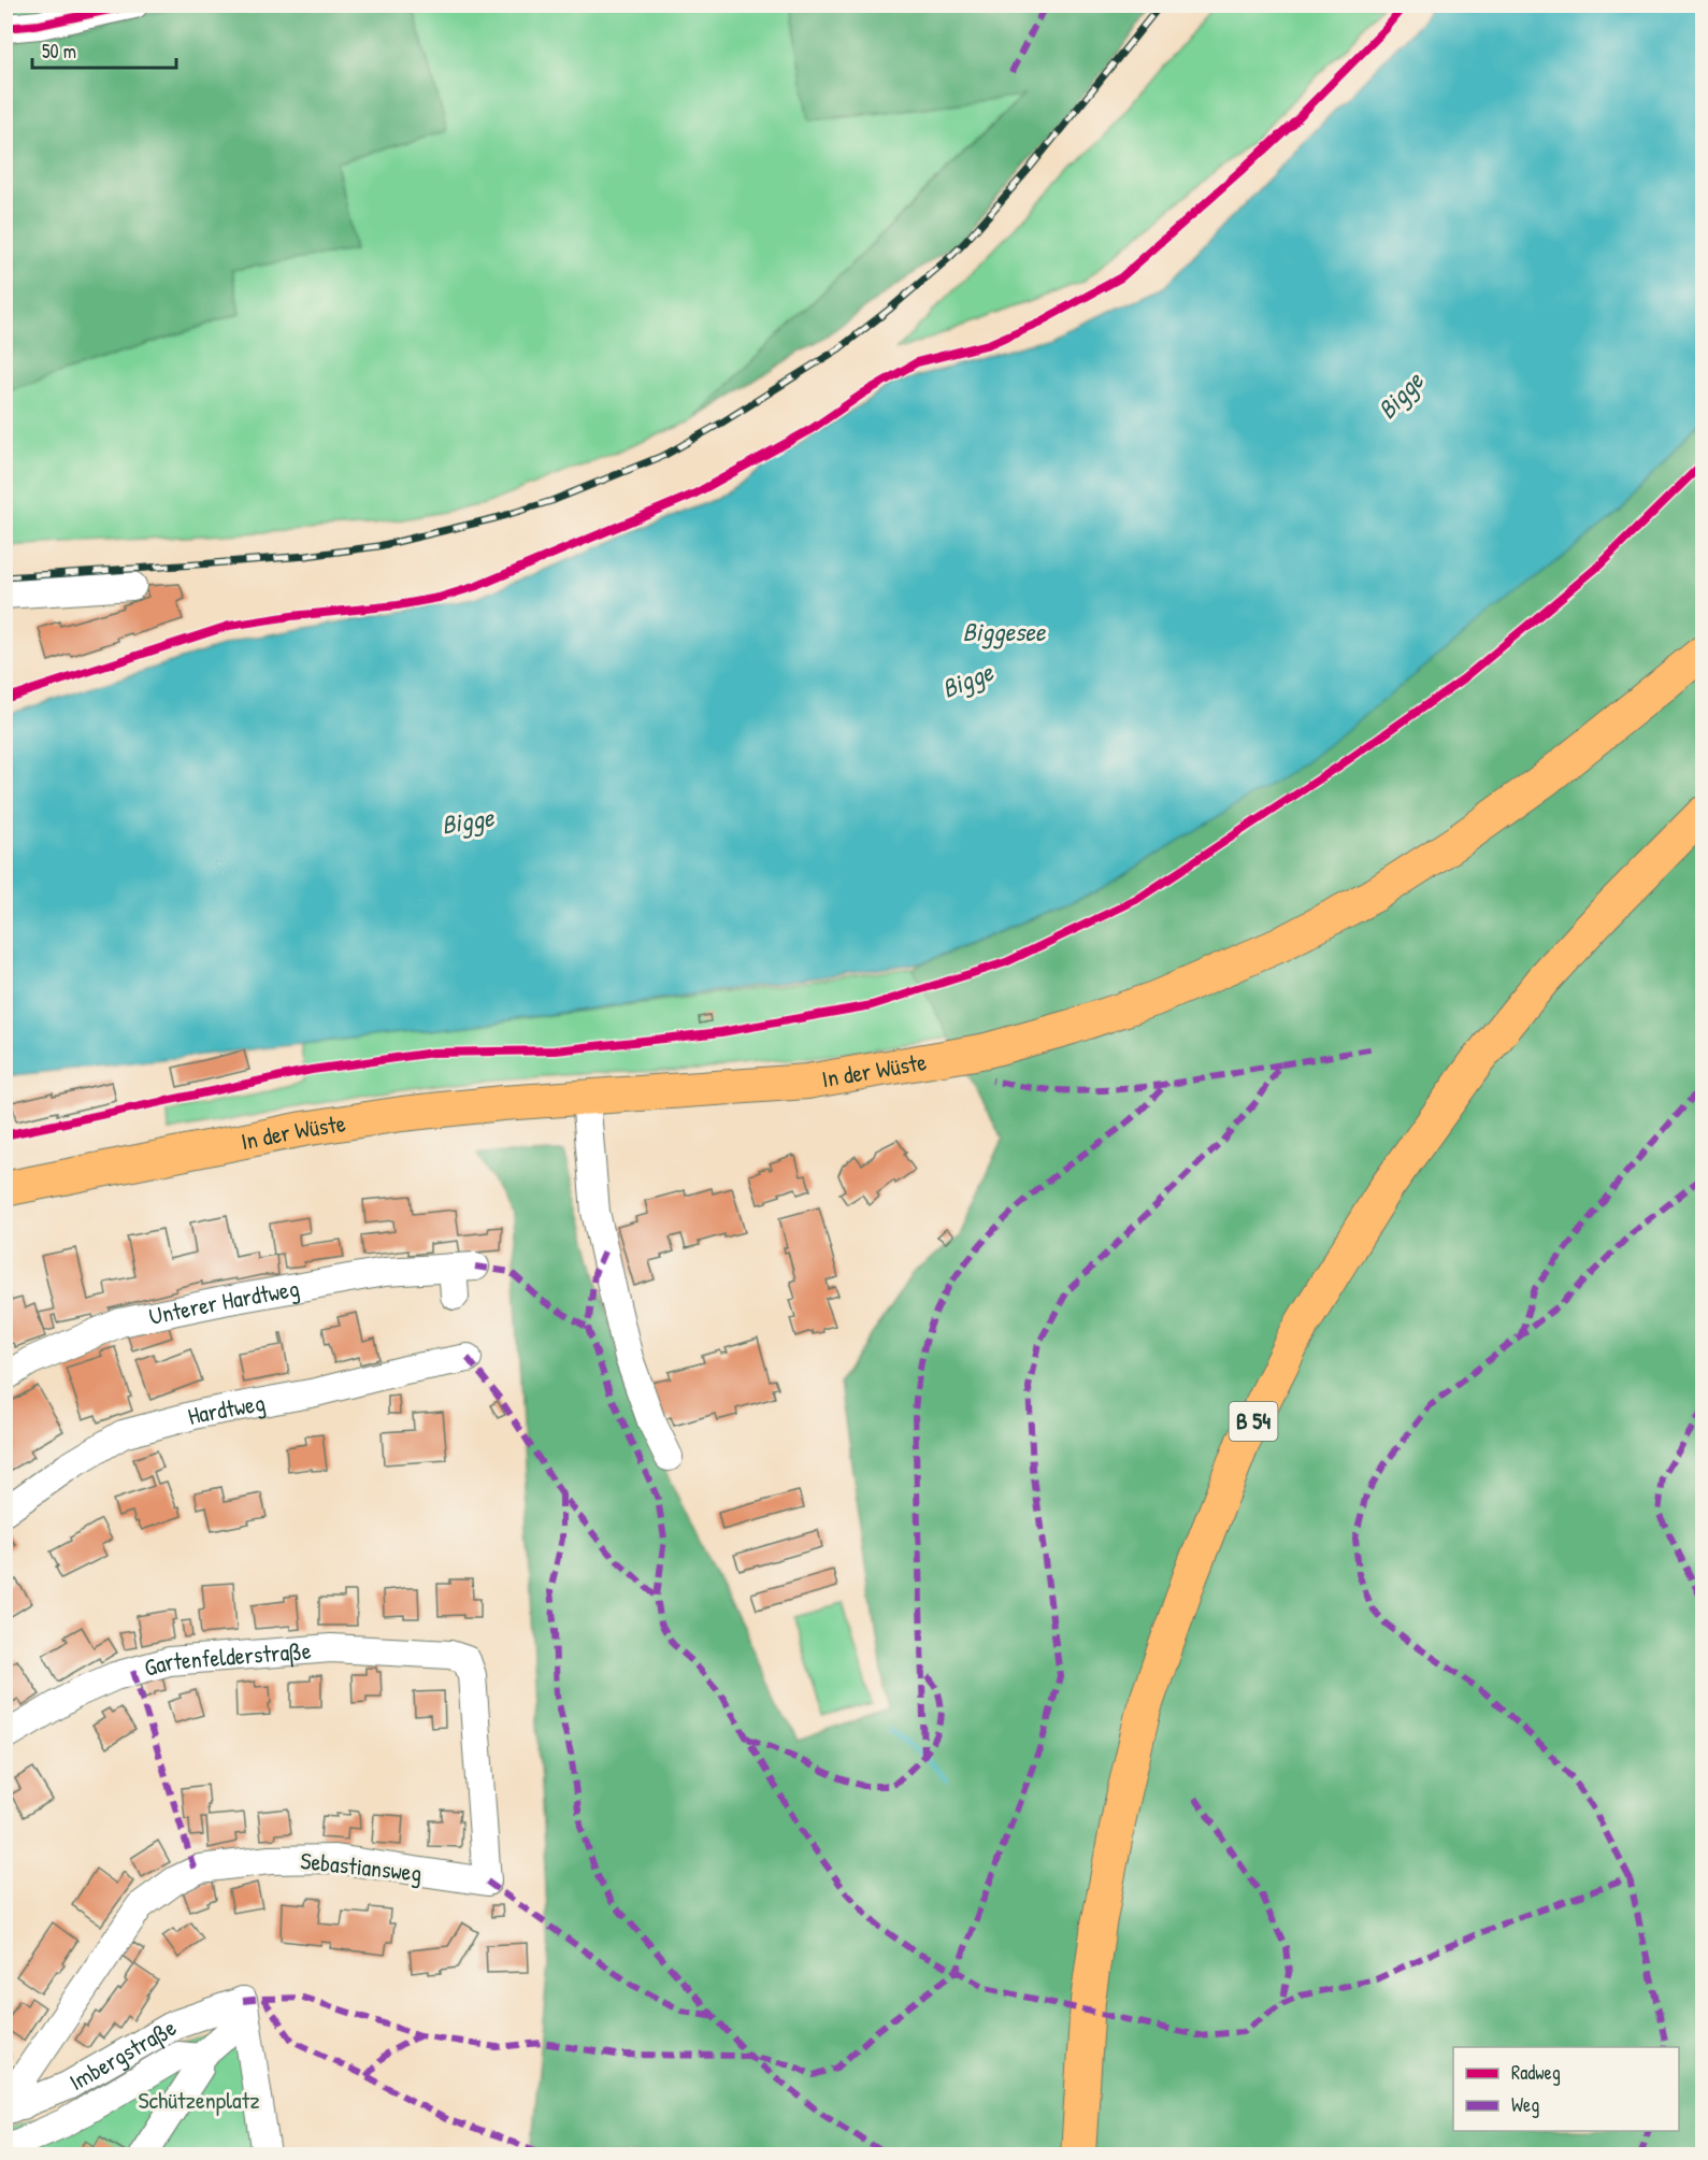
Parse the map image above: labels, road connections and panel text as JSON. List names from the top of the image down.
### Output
{
  "streets": {
    "main road": ["In der Wüste", "B 54"],
    "street": [
      "Unterer Hardtweg",
      "Hardtweg",
      "Gartenfelderstraße",
      "Sebastiansweg",
      "Imbergstraße"
    ]
  },
  "crossings": [
    ["Gartenfelderstraße", "Sebastiansweg"],
    ["Sebastiansweg", "Imbergstraße"]
  ],
  "water": ["Bigge", "Biggesee"],
  "parks": ["Schützenplatz"],
  "legend": ["Radweg", "Weg"],
  "scale_bar": "50 m"
}
